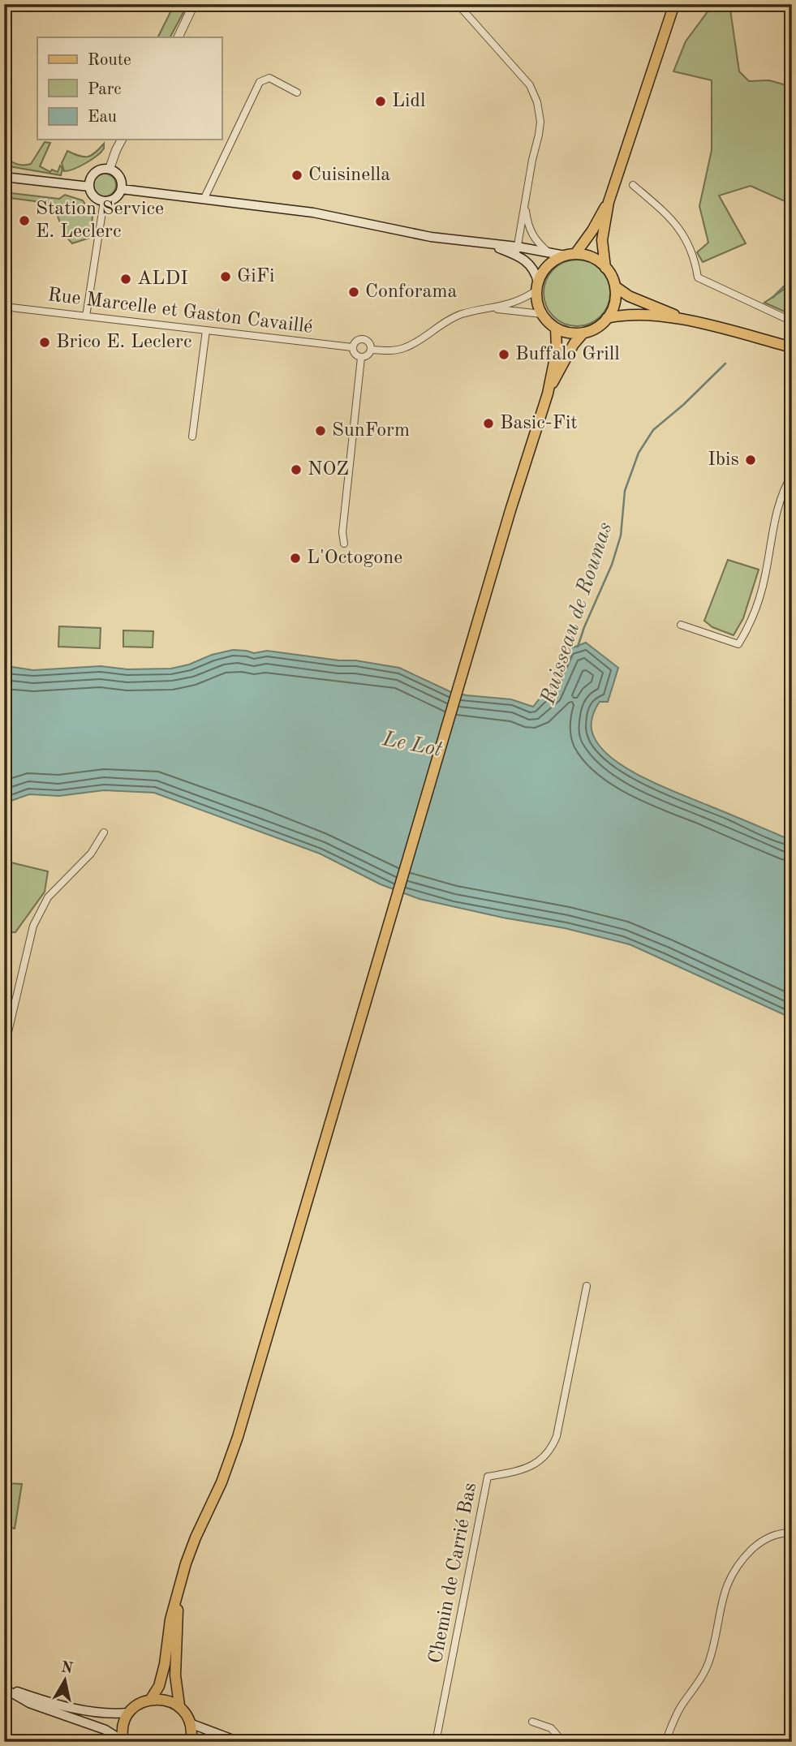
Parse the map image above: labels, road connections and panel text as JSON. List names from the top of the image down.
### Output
{
  "streets": {
    "street": ["Rue Marcelle et Gaston Cavaillé", "Chemin de Carrié Bas"]
  },
  "water": ["Ruisseau de Roumas", "Le Lot"],
  "places": [
    "Lidl",
    "Cuisinella",
    "Station Service E. Leclerc",
    "GiFi",
    "ALDI",
    "Conforama",
    "Brico E. Leclerc",
    "Buffalo Grill",
    "Basic-Fit",
    "SunForm",
    "Ibis",
    "NOZ",
    "L'Octogone"
  ],
  "legend": ["Route", "Parc", "Eau"],
  "north": "top"
}
